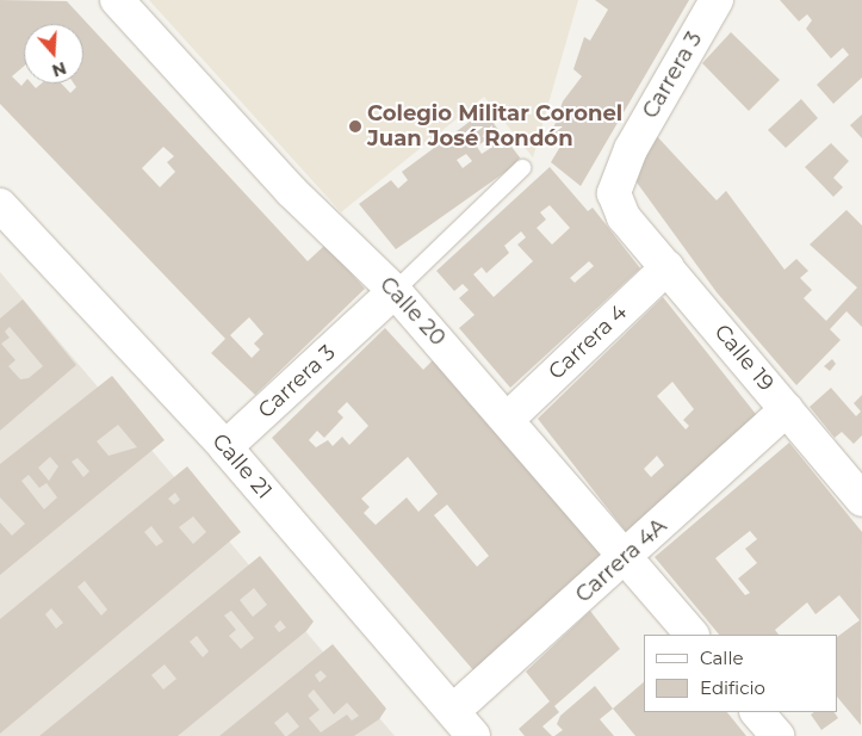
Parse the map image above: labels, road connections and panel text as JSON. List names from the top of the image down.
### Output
{
  "streets": {
    "street": [
      "Carrera 3",
      "Calle 20",
      "Carrera 4",
      "Calle 19",
      "Calle 21",
      "Carrera 4A"
    ]
  },
  "crossings": [
    ["Carrera 3", "Calle 20"],
    ["Carrera 3", "Calle 19"],
    ["Carrera 3", "Calle 21"],
    ["Calle 20", "Carrera 4"],
    ["Calle 20", "Carrera 4A"],
    ["Carrera 4", "Calle 19"],
    ["Calle 19", "Carrera 4A"],
    ["Calle 21", "Carrera 4A"]
  ],
  "places": ["Colegio Militar Coronel Juan José Rondón"],
  "legend": ["Calle", "Edificio"],
  "north": "bottom"
}
